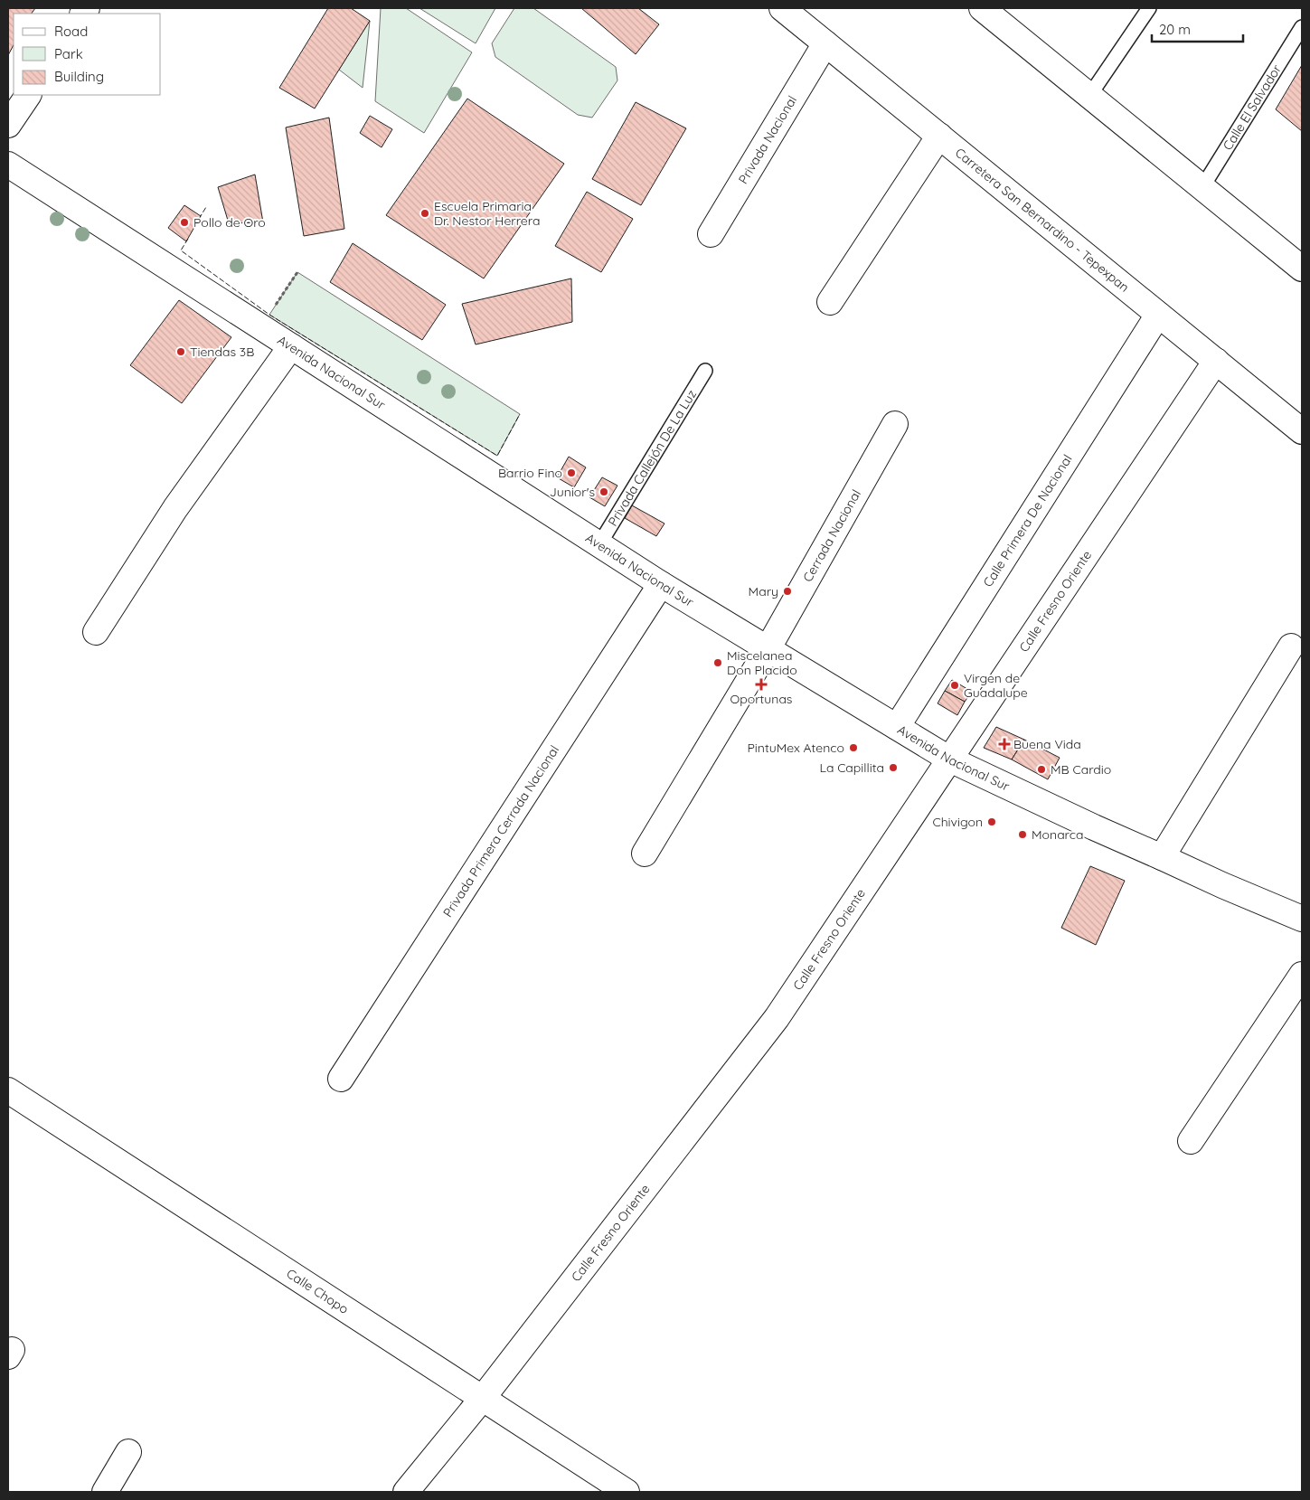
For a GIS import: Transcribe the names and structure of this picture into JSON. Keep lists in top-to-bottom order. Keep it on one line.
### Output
{"streets":{"main road":["Privada Nacional","Carretera San Bernardino - Tepexpan","Avenida Nacional Sur","Calle Primera De Nacional","Cerrada Nacional","Calle Fresno Oriente","Privada Primera Cerrada Nacional","Calle Chopo"],"lane":["Calle El Salvador","Privada Callejón De La Luz"]},"crossings":[["Privada Nacional","Carretera San Bernardino - Tepexpan"],["Carretera San Bernardino - Tepexpan","Calle Primera De Nacional"],["Carretera San Bernardino - Tepexpan","Calle Fresno Oriente"],["Avenida Nacional Sur","Privada Callejón De La Luz"],["Avenida Nacional Sur","Calle Primera De Nacional"],["Avenida Nacional Sur","Cerrada Nacional"],["Avenida Nacional Sur","Calle Fresno Oriente"],["Avenida Nacional Sur","Privada Primera Cerrada Nacional"],["Calle Fresno Oriente","Calle Chopo"]],"places":{"other":["Escuela Primaria Dr. Nestor Herrera","Pollo de Oro","Tiendas 3B","Barrio Fino","Junior's","Mary","Miscelanea Don Placido","Virgen de Guadalupe","PintuMex Atenco","La Capillita","MB Cardio","Chivigon","Monarca"],"health":["Oportunas","Buena Vida"]},"legend":["Road","Park","Building"],"scale_bar":"20 m"}
